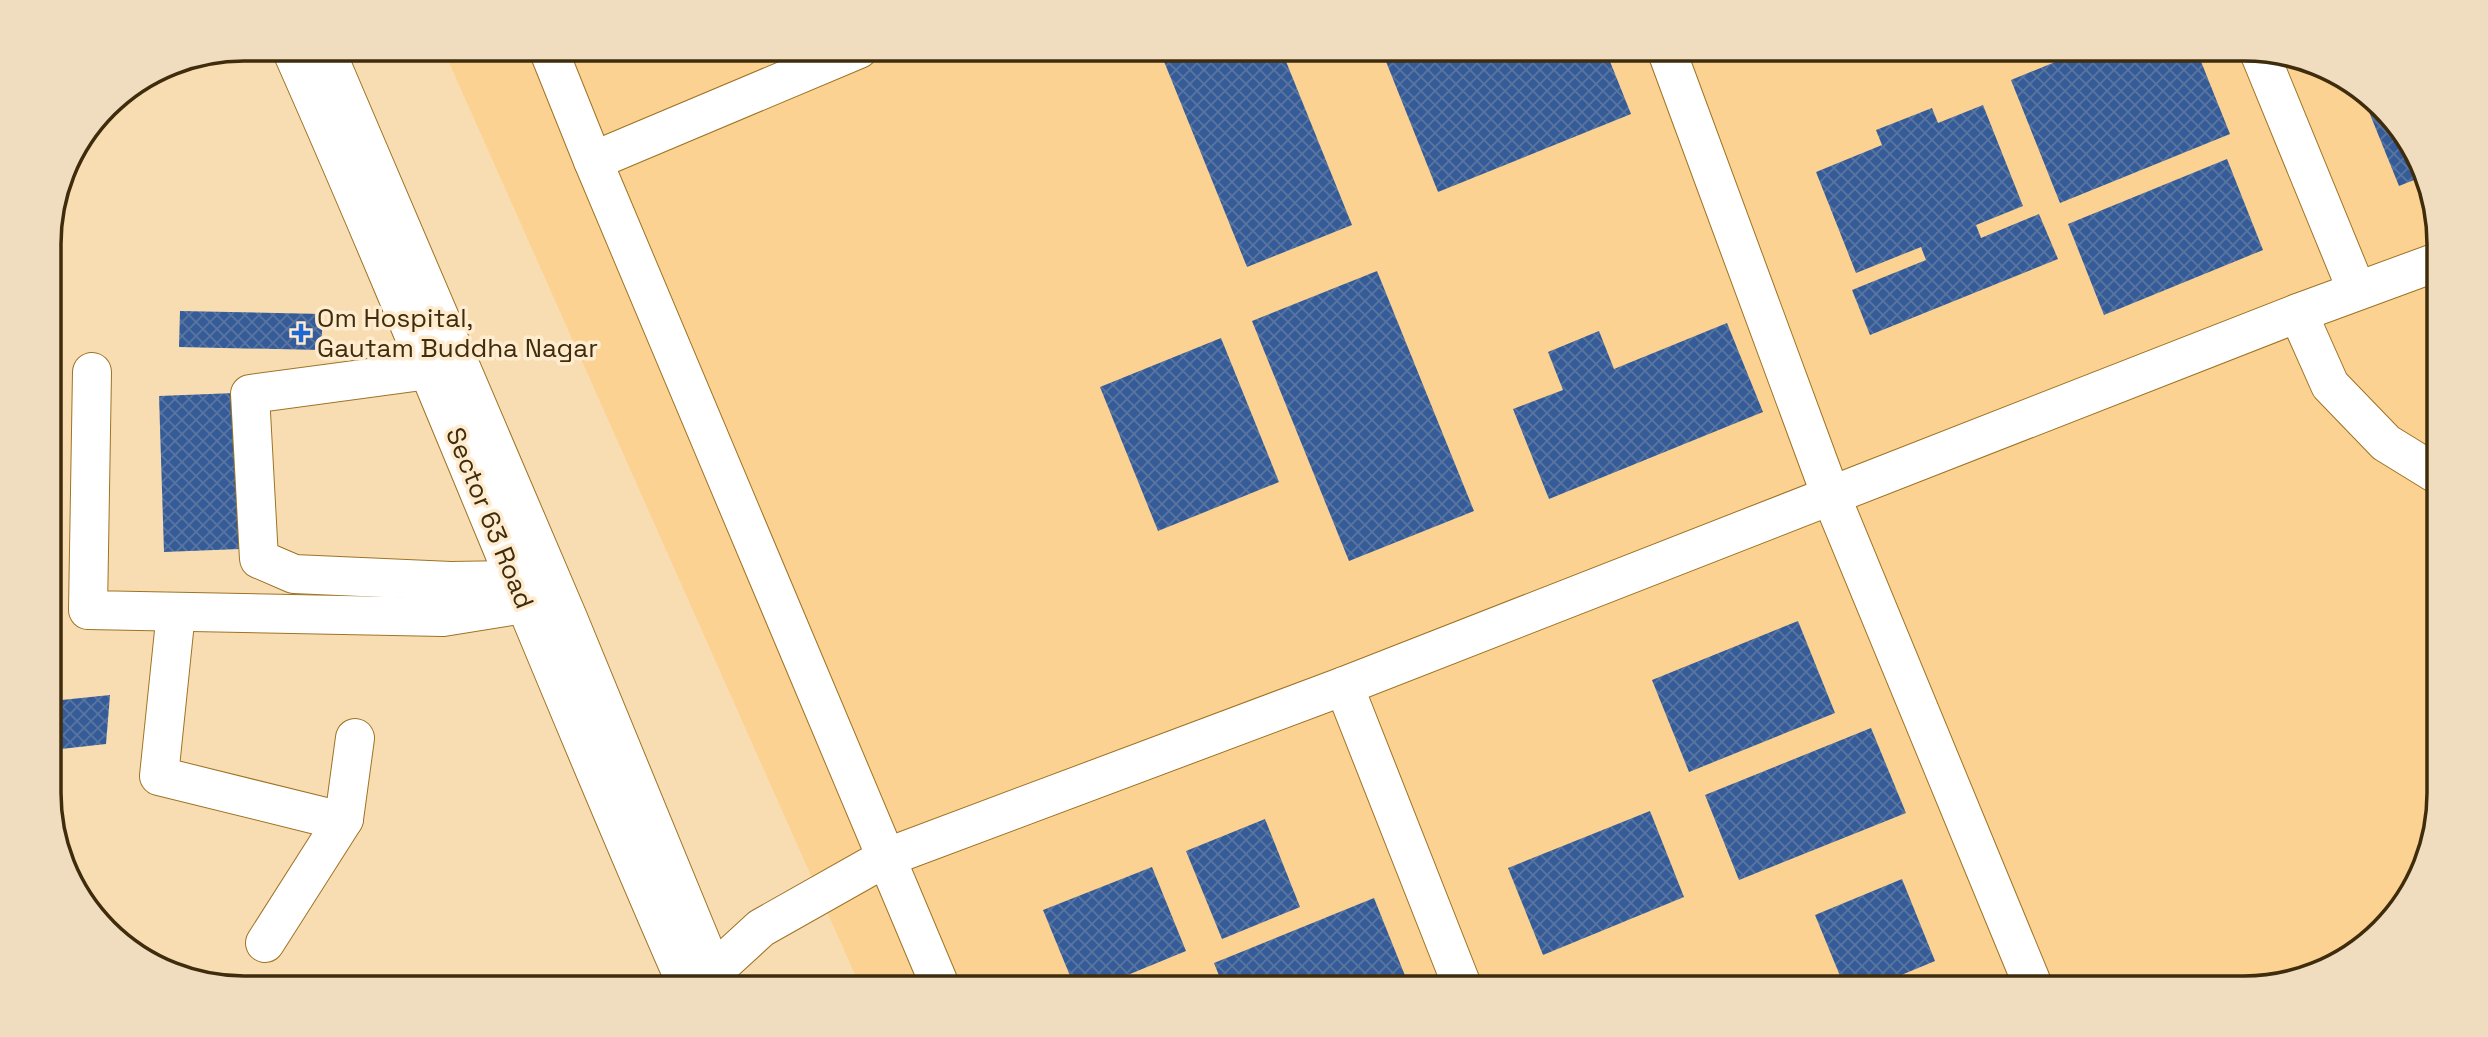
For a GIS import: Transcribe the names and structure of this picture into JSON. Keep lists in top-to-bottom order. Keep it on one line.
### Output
{"streets":{"street":["Sector 63 Road"]},"places":{"health":["Om Hospital, Gautam Buddha Nagar"]}}
